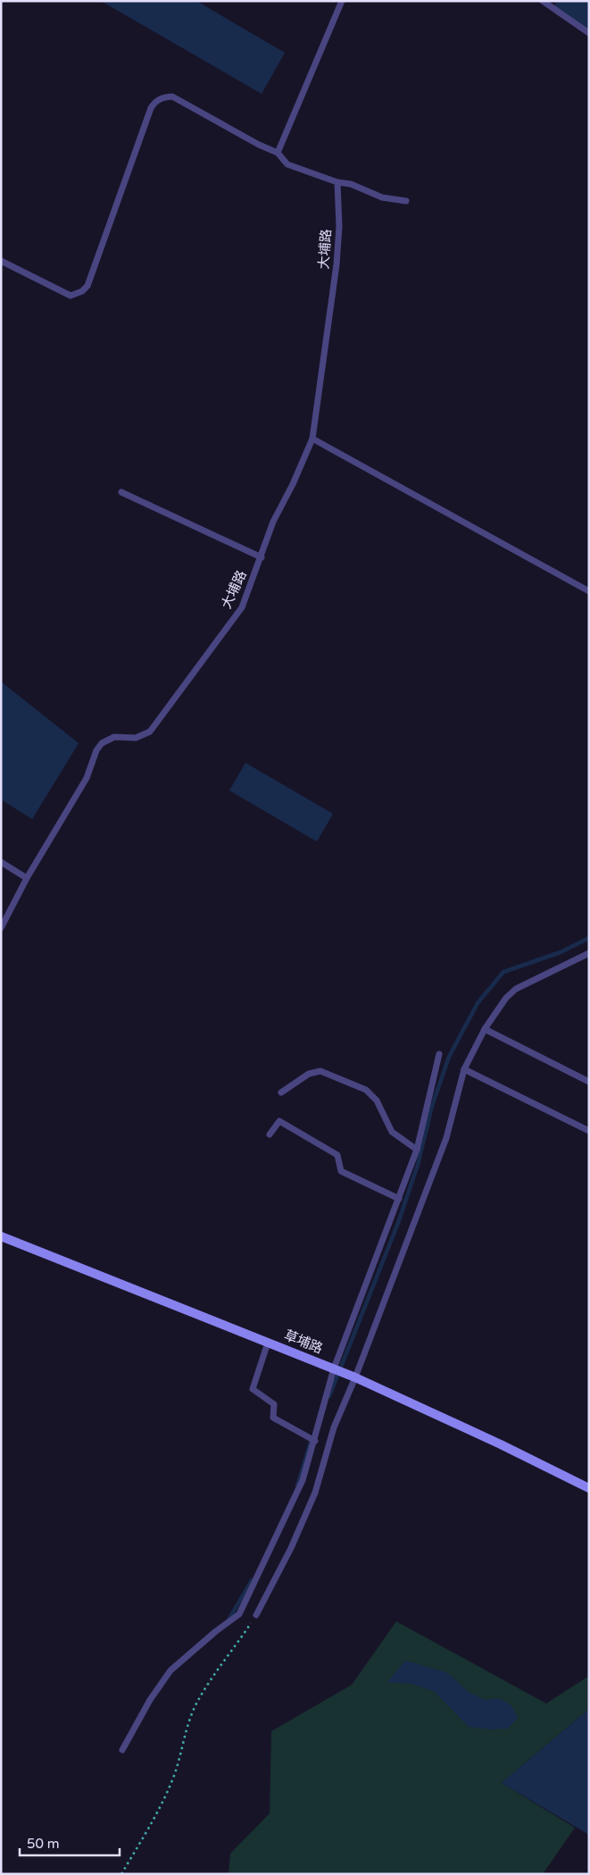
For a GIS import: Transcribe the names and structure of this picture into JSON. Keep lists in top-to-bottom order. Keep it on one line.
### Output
{"streets":{"street":["草埔路"],"lane":["大埔路"]},"scale_bar":"50 m"}
